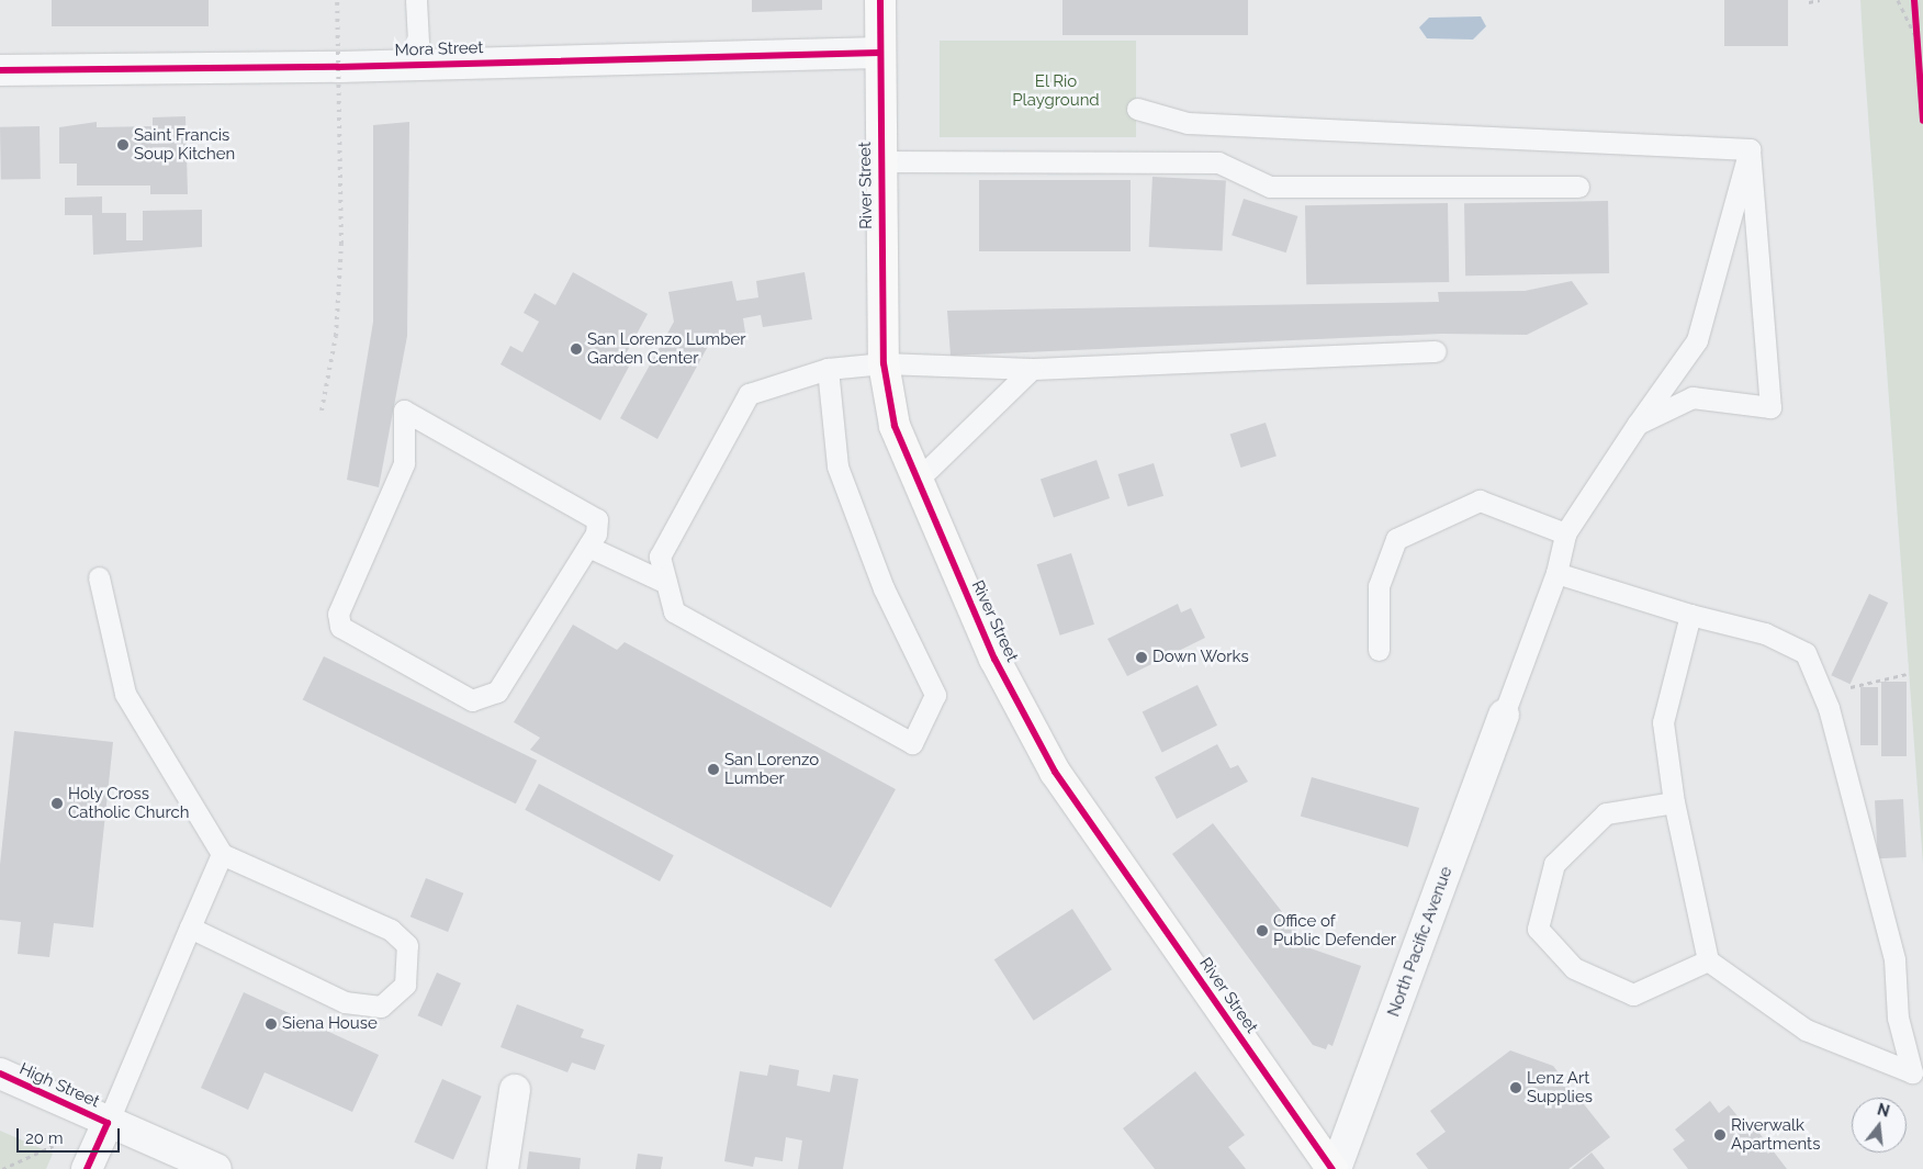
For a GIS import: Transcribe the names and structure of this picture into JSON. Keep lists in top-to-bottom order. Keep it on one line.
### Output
{"streets":{"main road":["River Street"],"street":["Mora Street","North Pacific Avenue","High Street"]},"crossings":[["Mora Street","River Street"],["River Street","North Pacific Avenue"]],"parks":["El Rio Playground"],"places":["Saint Francis Soup Kitchen","San Lorenzo Lumber Garden Center","Down Works","San Lorenzo Lumber","Holy Cross Catholic Church","Office of Public Defender","Siena House","Lenz Art Supplies","Riverwalk Apartments"],"scale_bar":"20 m","north":"top"}
